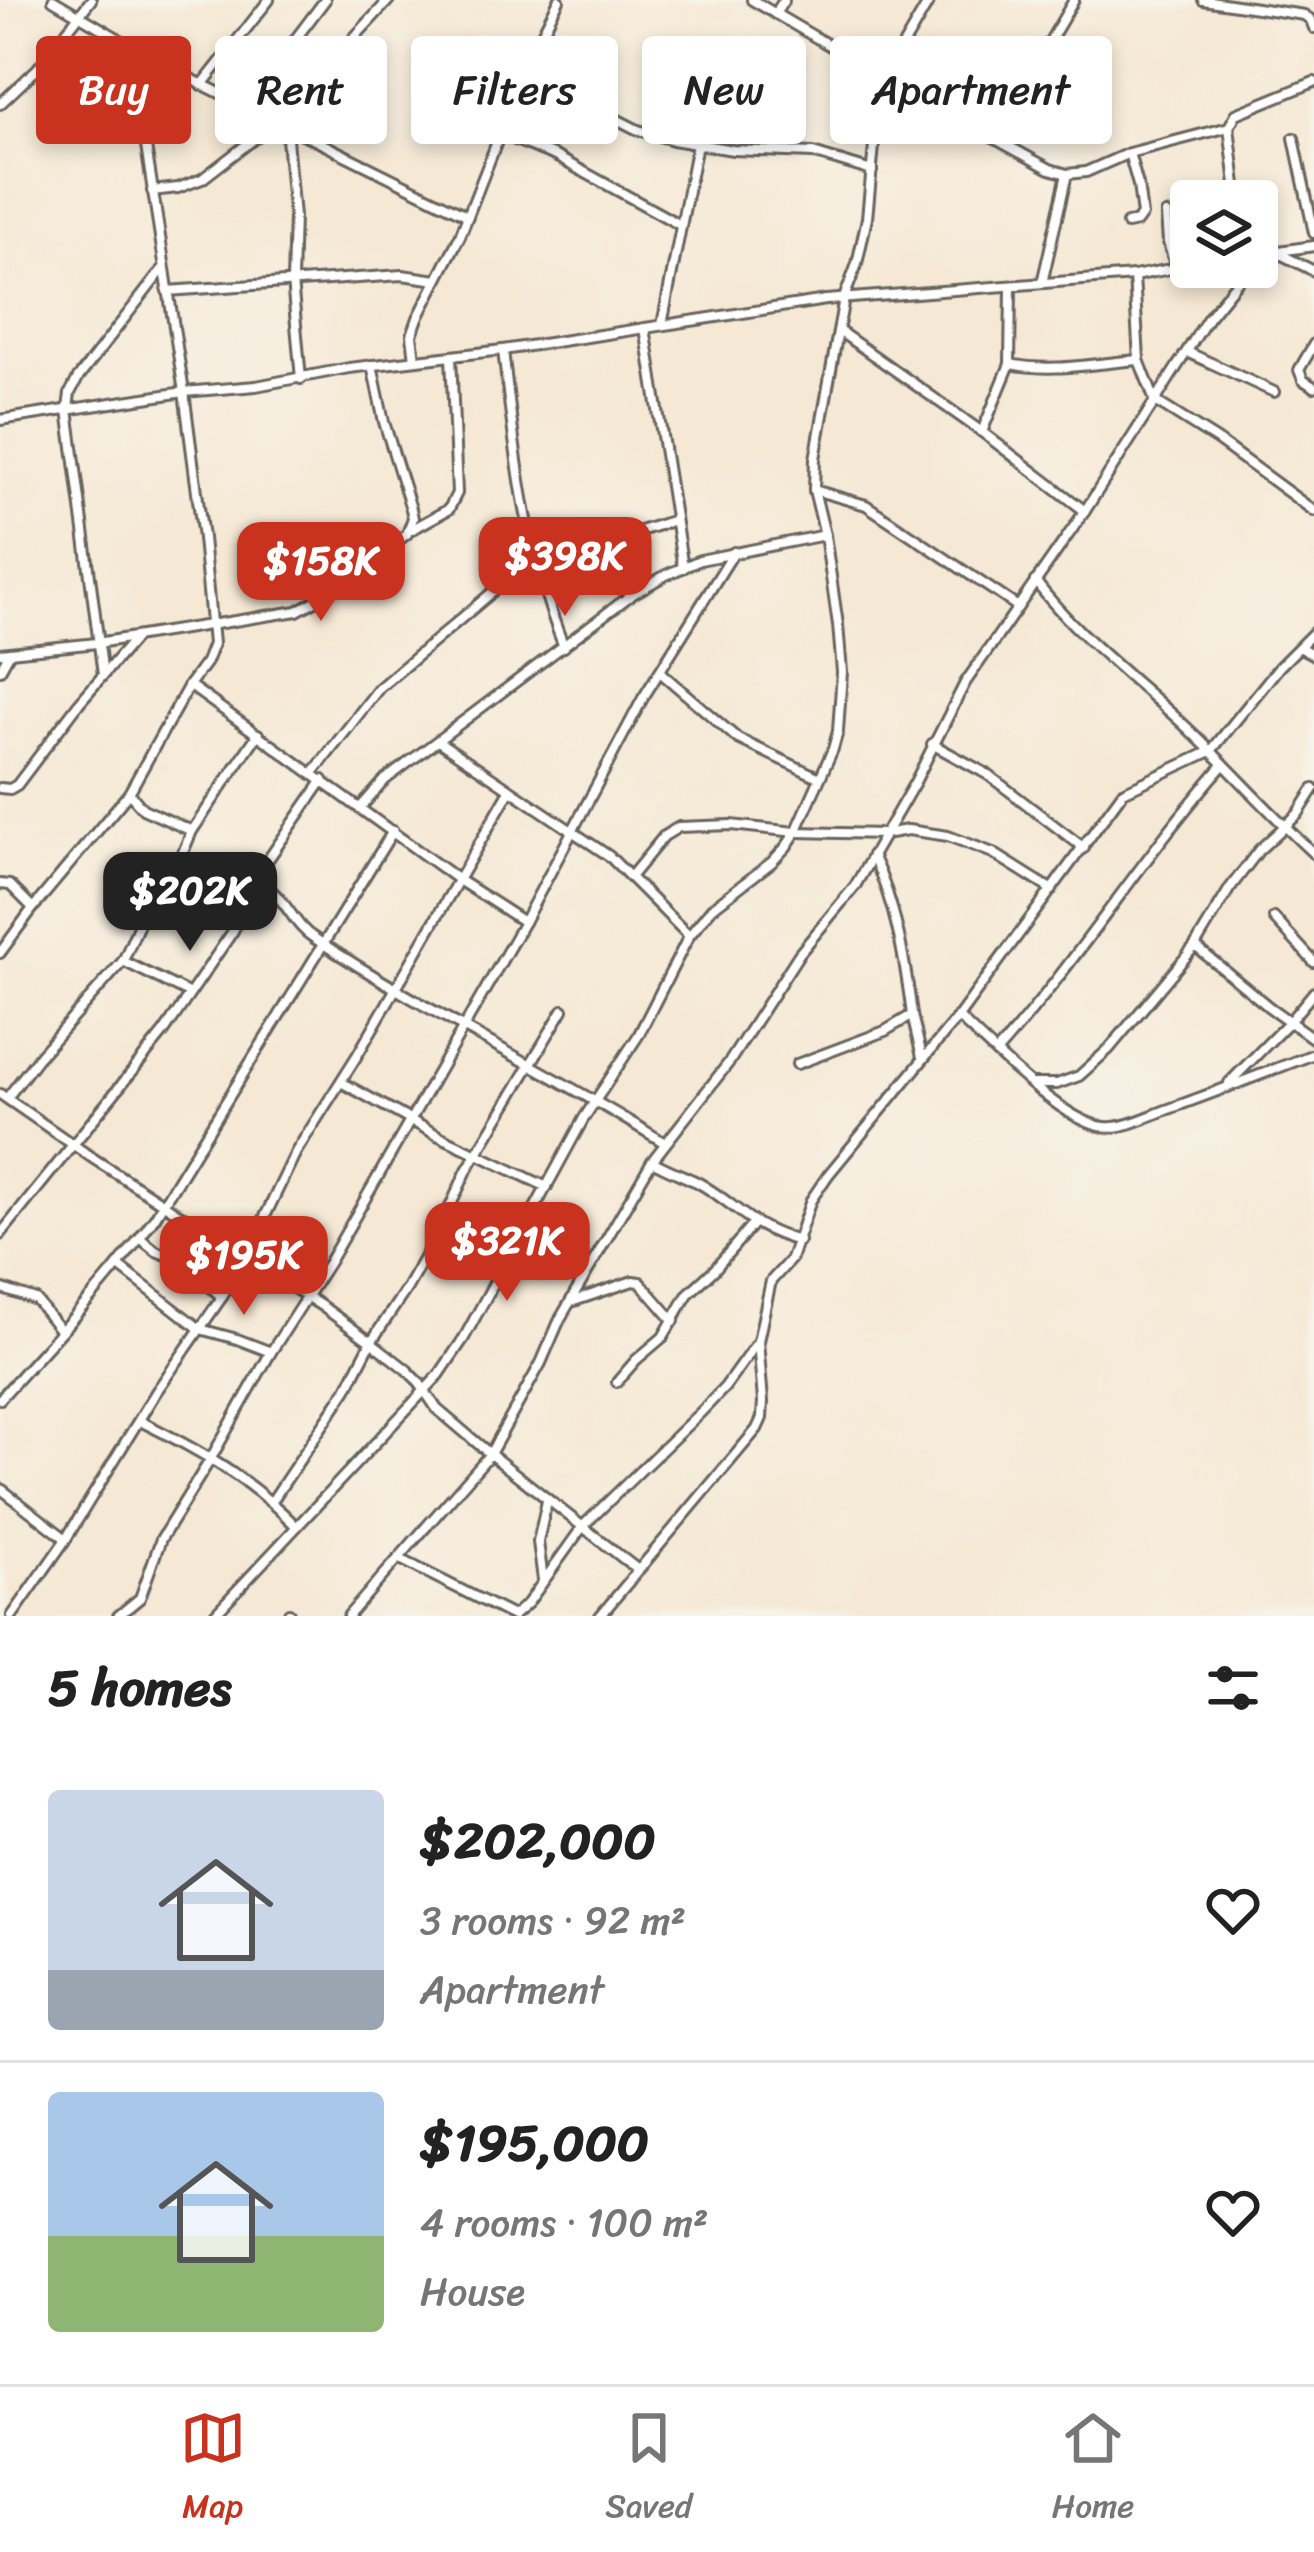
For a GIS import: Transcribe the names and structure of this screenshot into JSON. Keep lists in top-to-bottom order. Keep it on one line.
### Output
{"page":{"chip":["Buy","Rent","Filters","New","Apartment"],"price":["$398K","$158K","$202K","$321K","$195K"],"heading":"5 homes","list":[{"name":"$202,000","note":"3 rooms · 92 m² · Apartment"},{"name":"$195,000","note":"4 rooms · 100 m² · House"}],"tabs":["Map","Saved","Home"]}}
